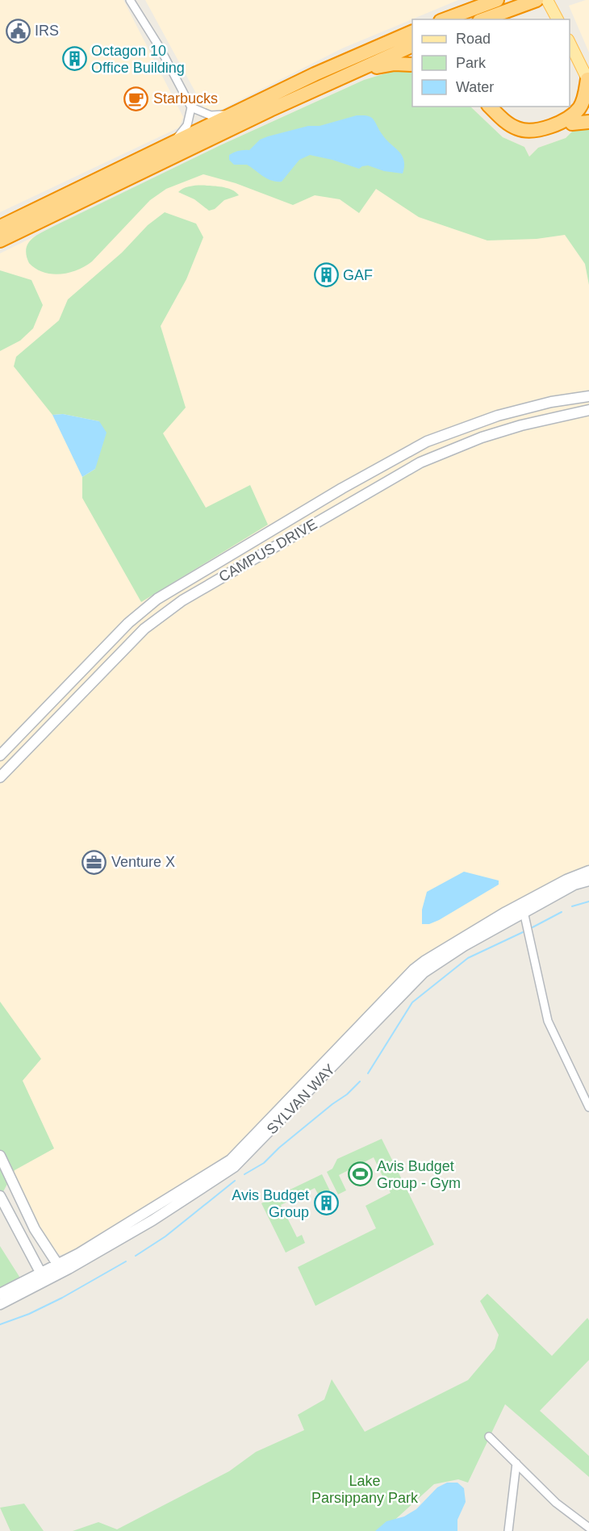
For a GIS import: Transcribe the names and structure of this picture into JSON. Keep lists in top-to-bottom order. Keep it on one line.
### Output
{"streets":{"street":["CAMPUS DRIVE","SYLVAN WAY"]},"parks":["Lake Parsippany Park"],"places":{"public building":["IRS"],"building":["Octagon 10 Office Building","GAF","Avis Budget Group"],"cafe":["Starbucks"],"office":["Venture X"],"sports":["Avis Budget Group - Gym"]},"legend":["Road","Park","Water"]}
